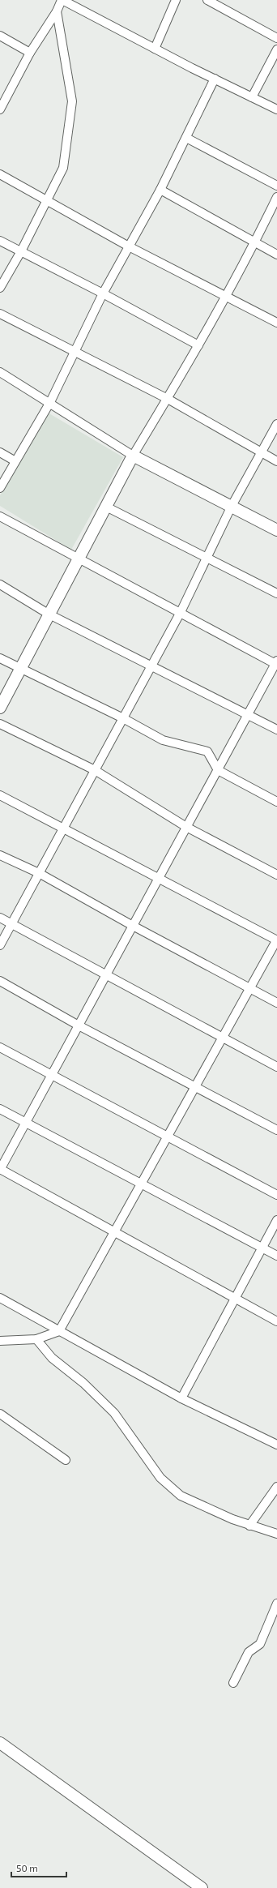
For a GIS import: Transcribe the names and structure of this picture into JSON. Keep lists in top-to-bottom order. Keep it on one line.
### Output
{"scale_bar":"50 m"}
